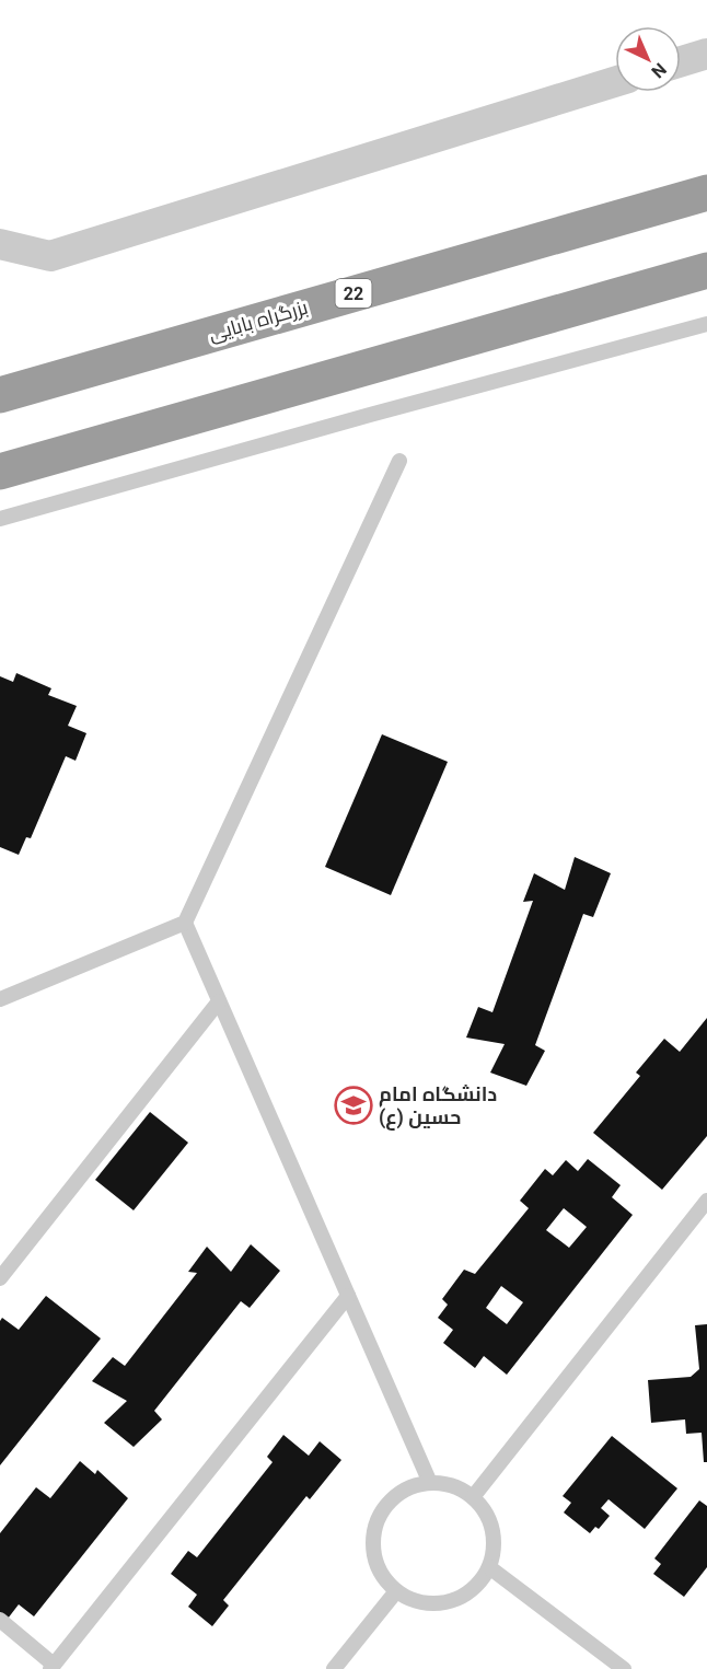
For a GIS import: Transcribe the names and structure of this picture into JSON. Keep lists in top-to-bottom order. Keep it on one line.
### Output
{"streets":{"highway":["22","بزرگراه بابایی"]},"places":{"school or university":["دانشگاه امام حسین (ع)"]},"north":"bottom right"}
